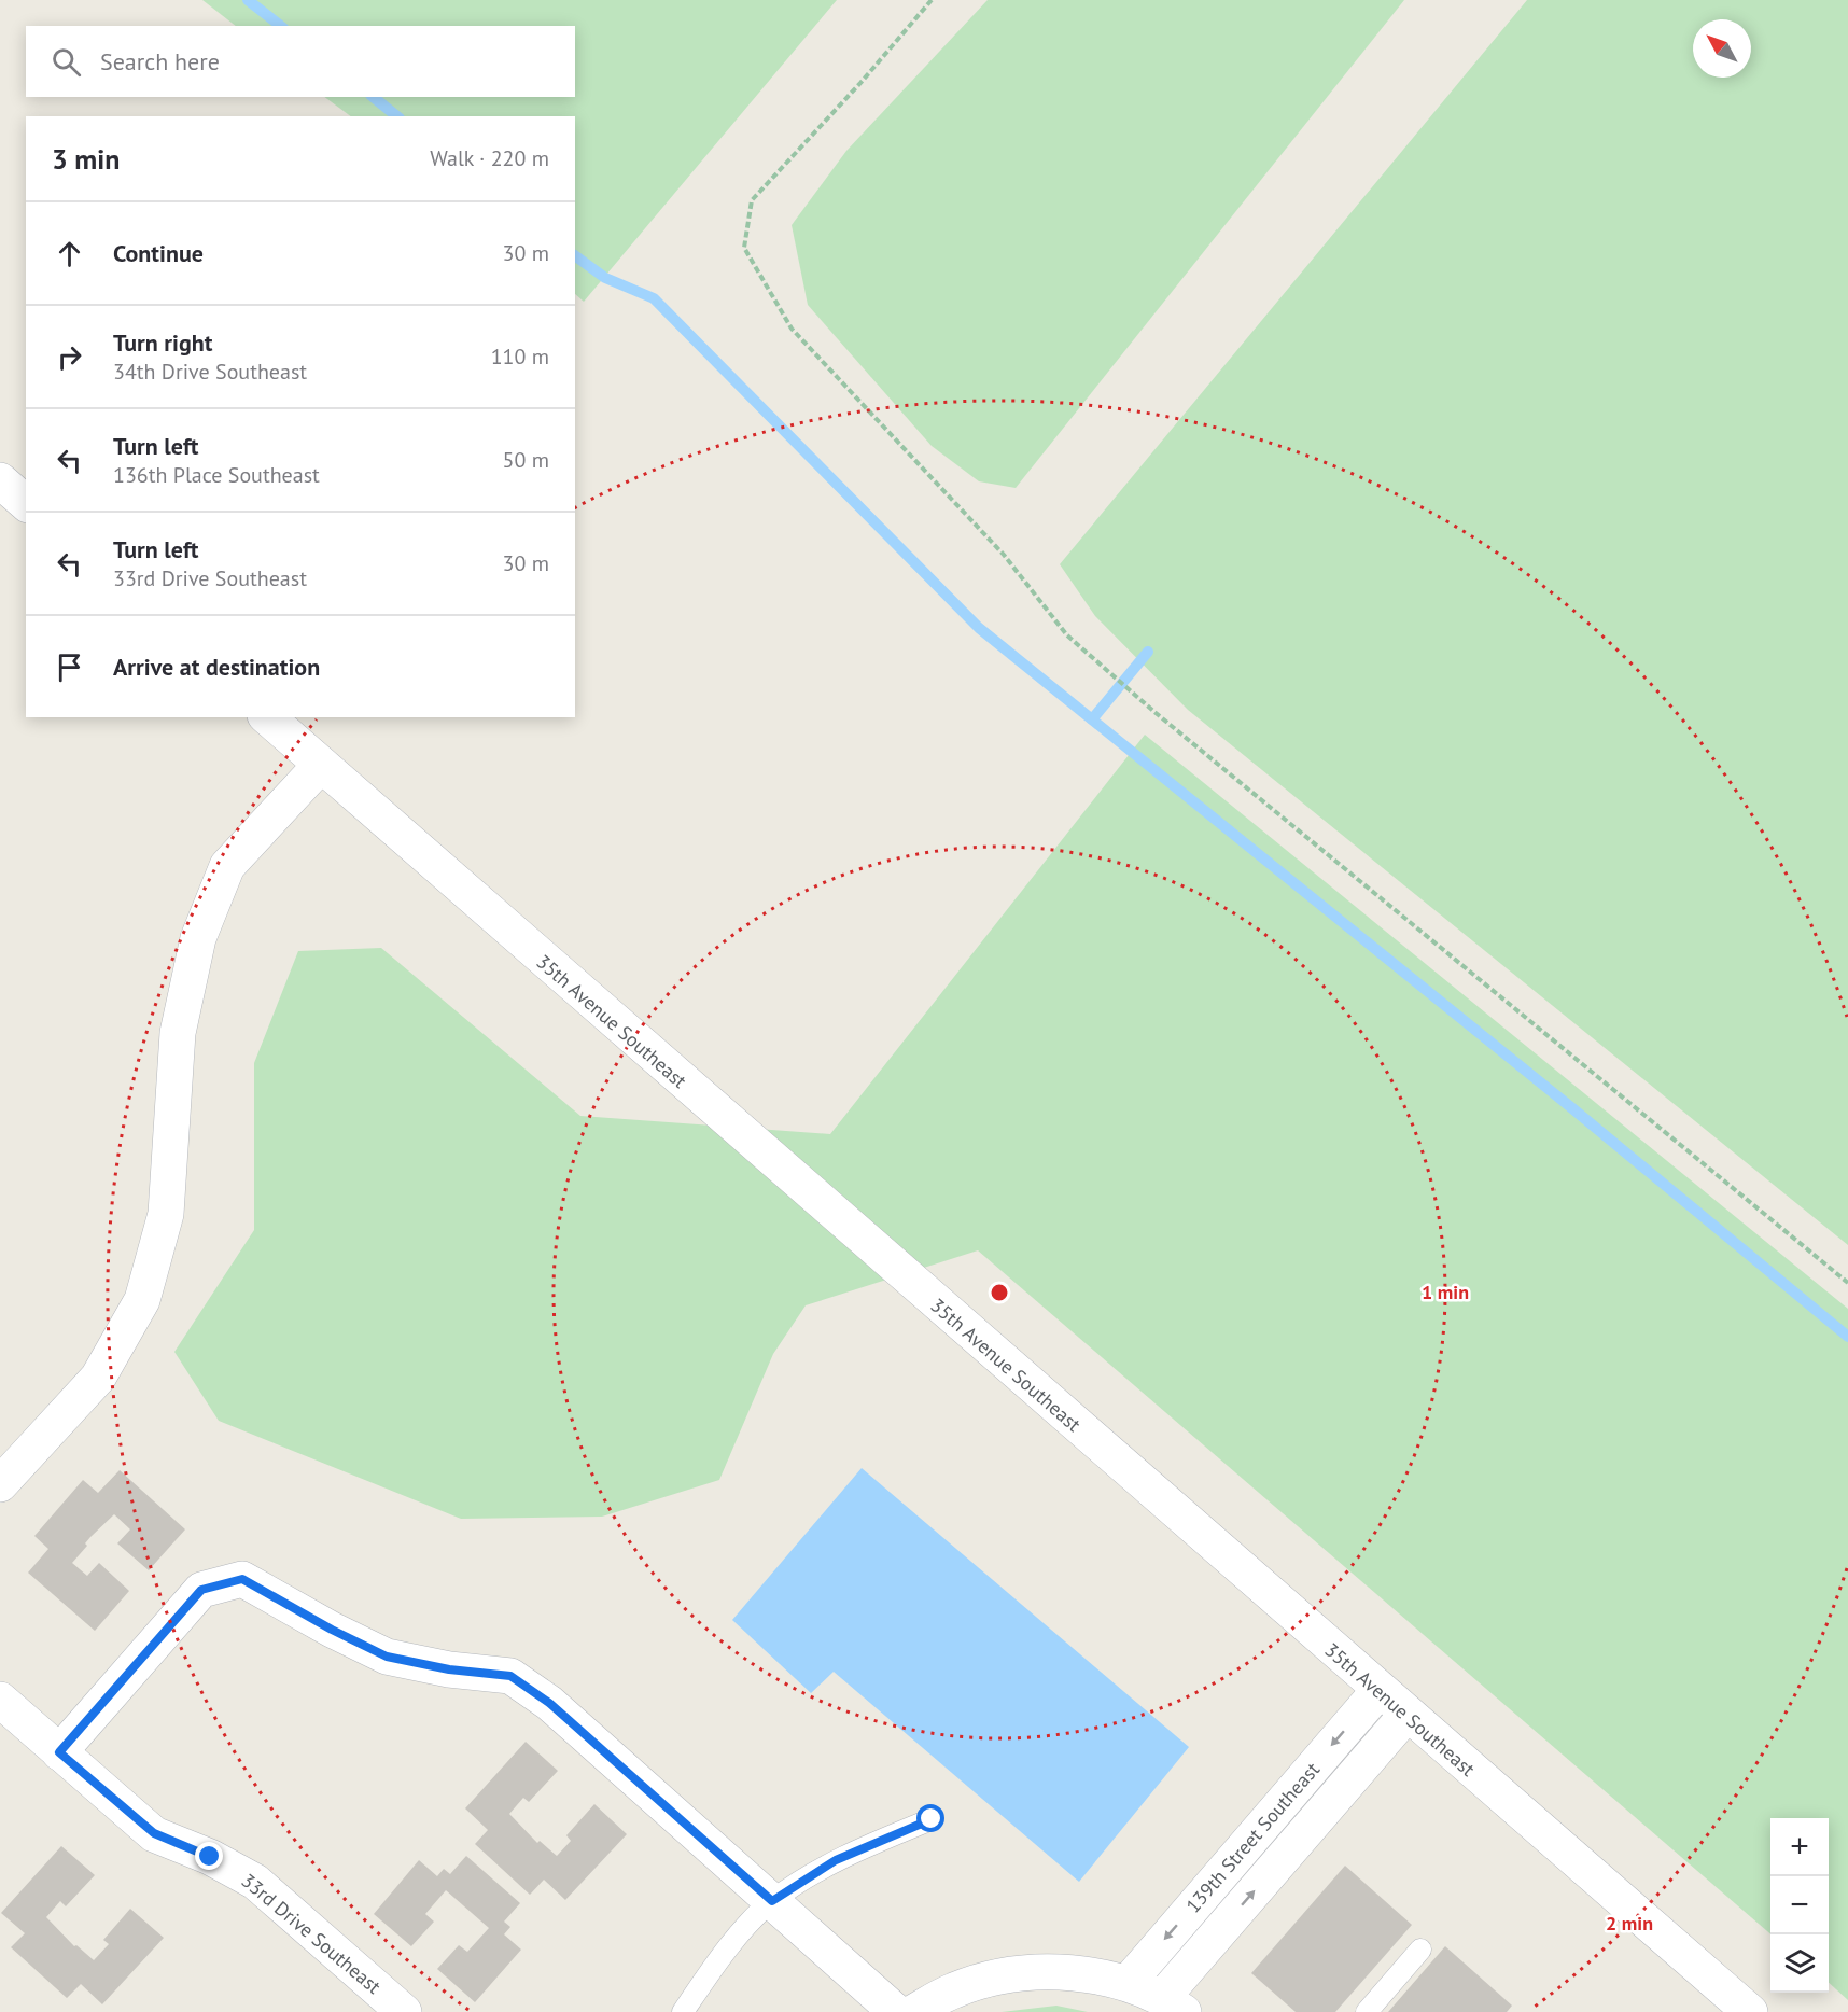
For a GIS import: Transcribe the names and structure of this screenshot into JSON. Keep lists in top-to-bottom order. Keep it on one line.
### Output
{"streets":{"street":["35th Avenue Southeast","139th Street Southeast","33rd Drive Southeast"]},"crossings":[["35th Avenue Southeast","139th Street Southeast"]],"north":"top left","page":{"search":"Search here","heading":["3 min","Walk · 220 m"],"list":[["Continue","30 m"],["Turn right","34th Drive Southeast","110 m"],["Turn left","136th Place Southeast","50 m"],["Turn left","33rd Drive Southeast","30 m"],"Arrive at destination"],"map_buttons":["+","−"]},"rings":["1 min","2 min"]}
